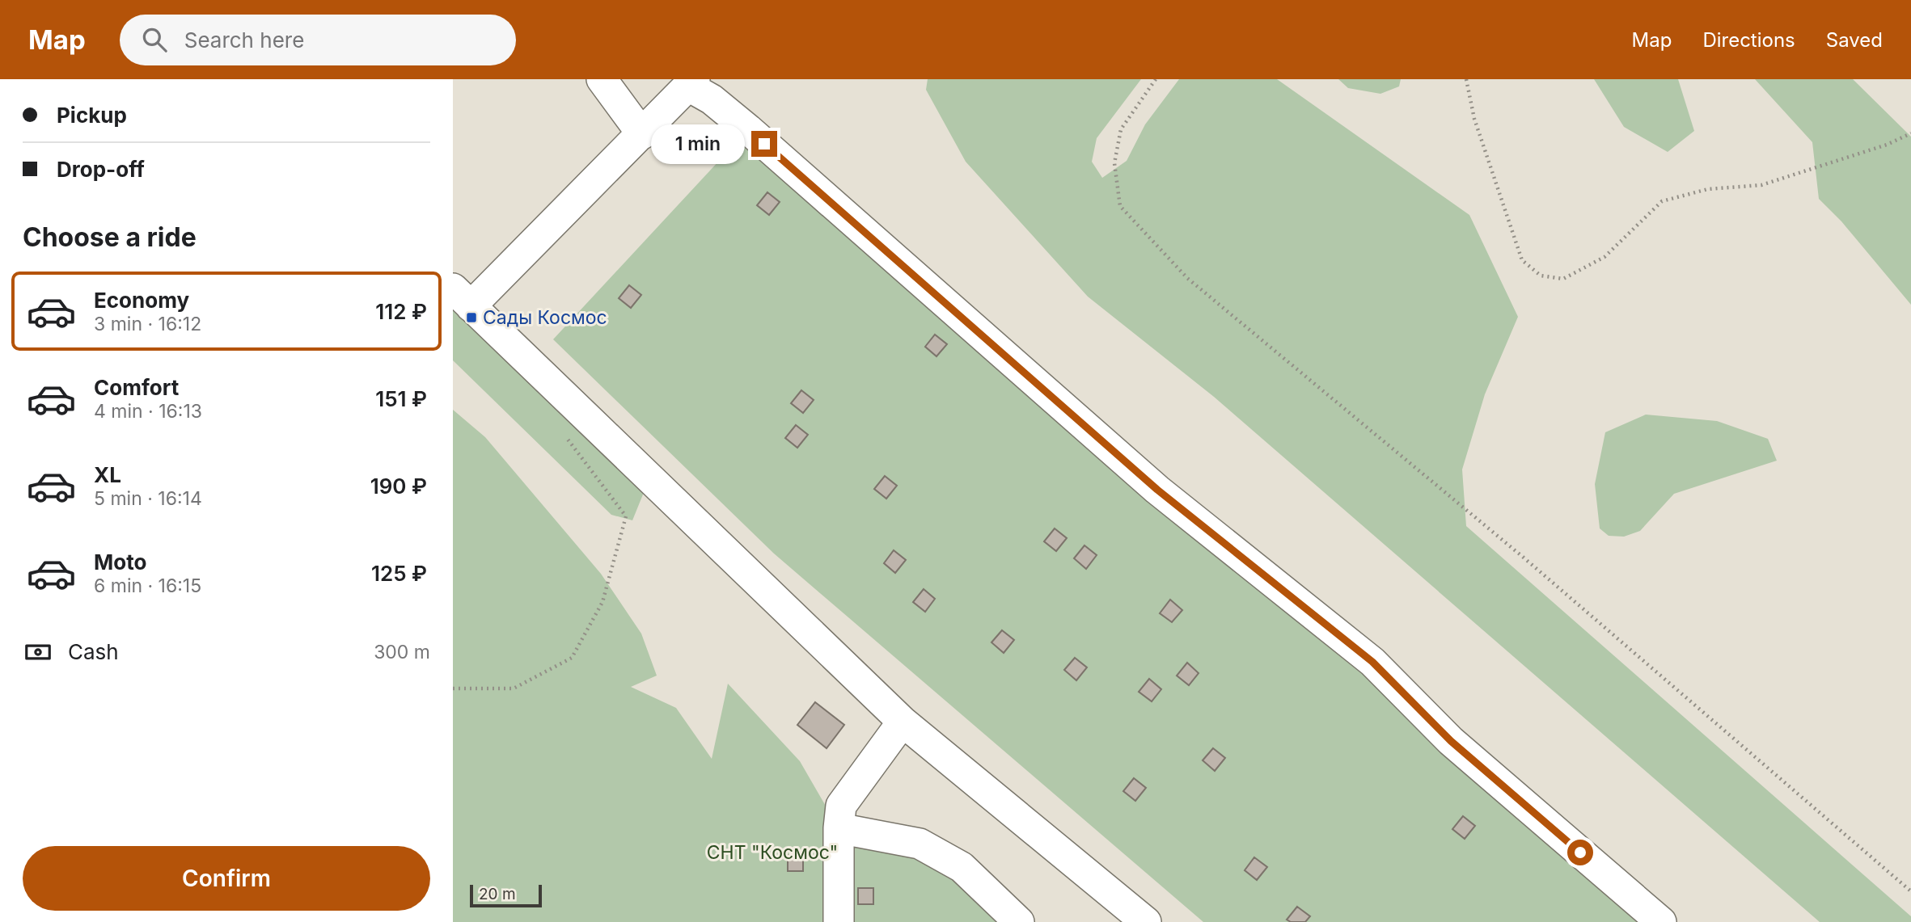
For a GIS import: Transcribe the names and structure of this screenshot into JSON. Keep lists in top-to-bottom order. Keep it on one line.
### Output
{"parks":["СНТ \"Космос\""],"places":{"transit":["Сады Космос"]},"scale_bar":"20 m","page":{"header":"Map","search":"Search here","nav":["Map","Directions","Saved"],"banner":["Pickup","Drop-off"],"bubble":"1 min","heading":"Choose a ride","list":[{"name":"Economy","note":"3 min · 16:12","value":"112 ₽"},{"name":"Comfort","note":"4 min · 16:13","value":"151 ₽"},{"name":"XL","note":"5 min · 16:14","value":"190 ₽"},{"name":"Moto","note":"6 min · 16:15","value":"125 ₽"}],"pay":["Cash","300 m"],"buttons":"Confirm","scale":"20 m"}}
